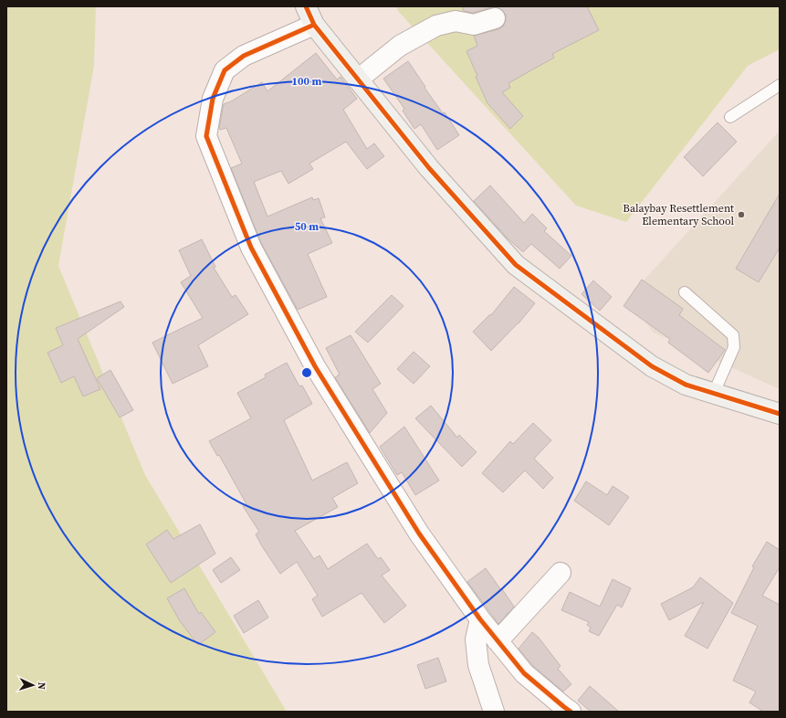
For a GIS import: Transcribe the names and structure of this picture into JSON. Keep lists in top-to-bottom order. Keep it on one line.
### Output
{"places":["Balaybay Resettlement Elementary School"],"north":"right","rings":["100 m","50 m"]}
